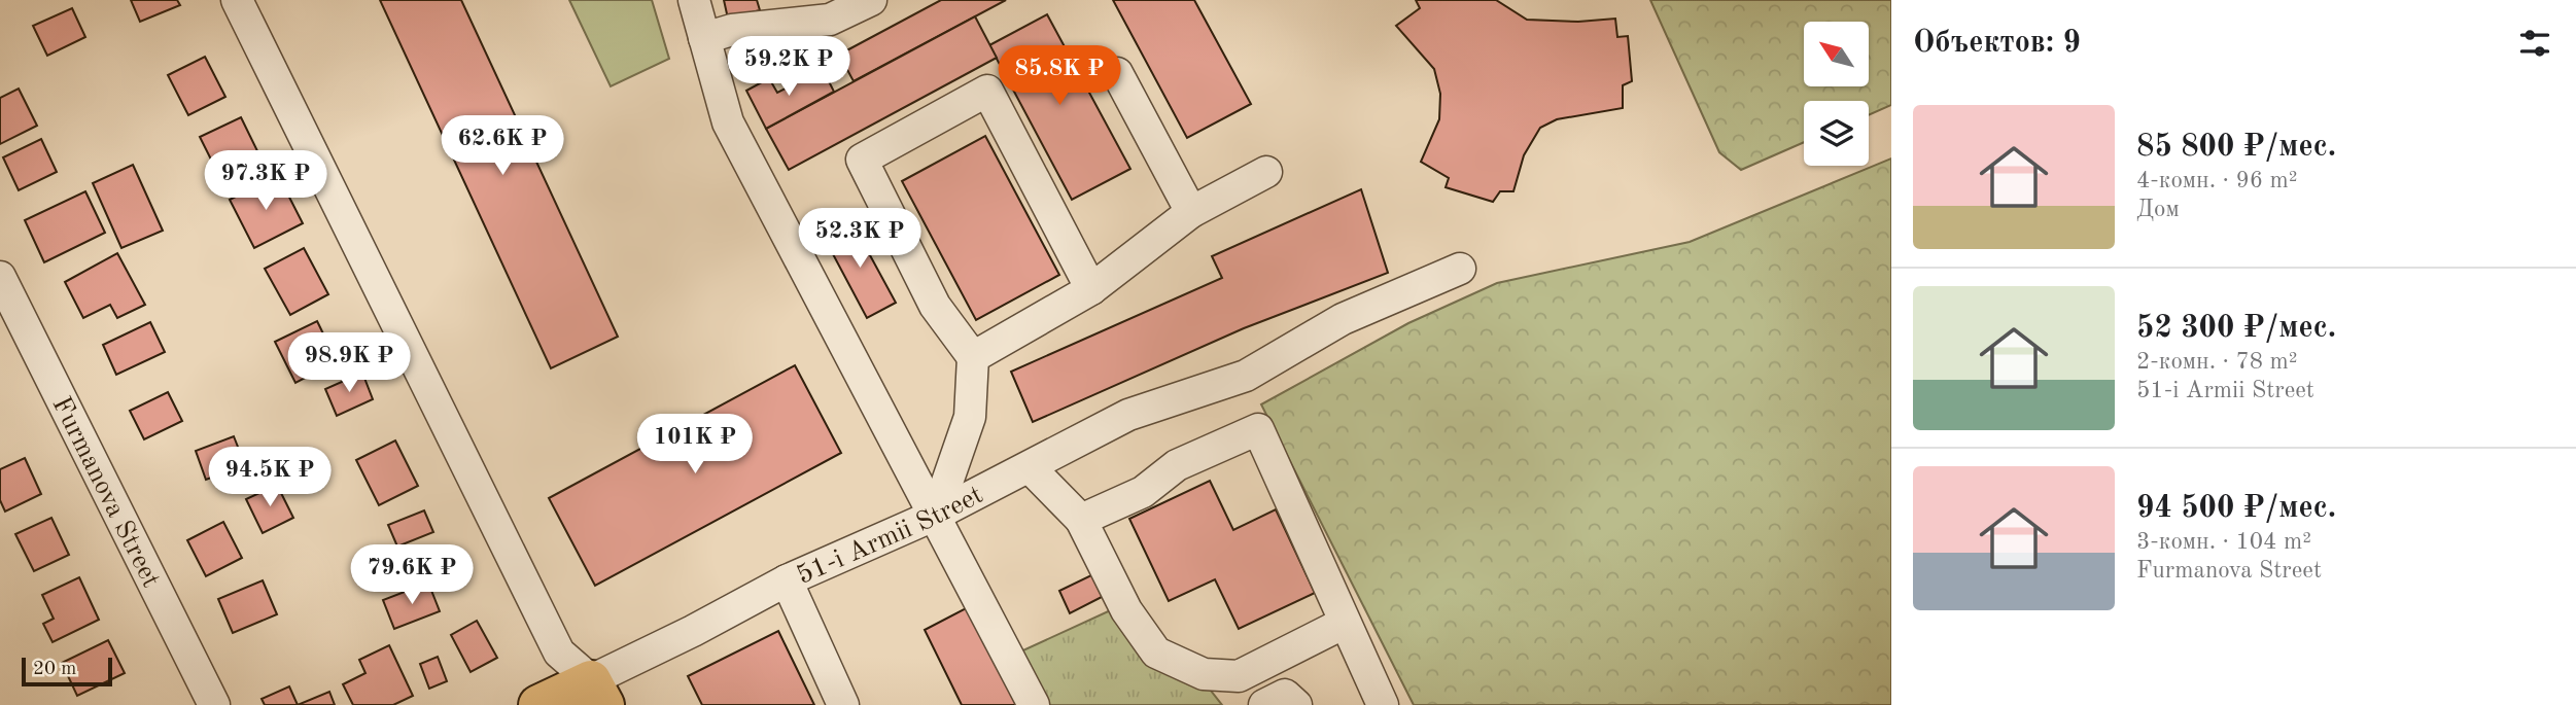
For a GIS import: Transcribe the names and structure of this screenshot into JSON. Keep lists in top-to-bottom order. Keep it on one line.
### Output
{"streets":{"main road":["51-i Armii Street"],"street":["Furmanova Street"]},"scale_bar":"20 m","north":"top left","page":{"heading":"Объектов: 9","price":["59.2K ₽","85.8K ₽","62.6K ₽","97.3K ₽","52.3K ₽","98.9K ₽","101K ₽","94.5K ₽","79.6K ₽"],"list":[{"name":"85 800 ₽/мес.","note":"4-комн. · 96 m² · Дом"},{"name":"52 300 ₽/мес.","note":"2-комн. · 78 m² · 51-i Armii Street"},{"name":"94 500 ₽/мес.","note":"3-комн. · 104 m² · Furmanova Street"}],"scale":"20 m"}}
